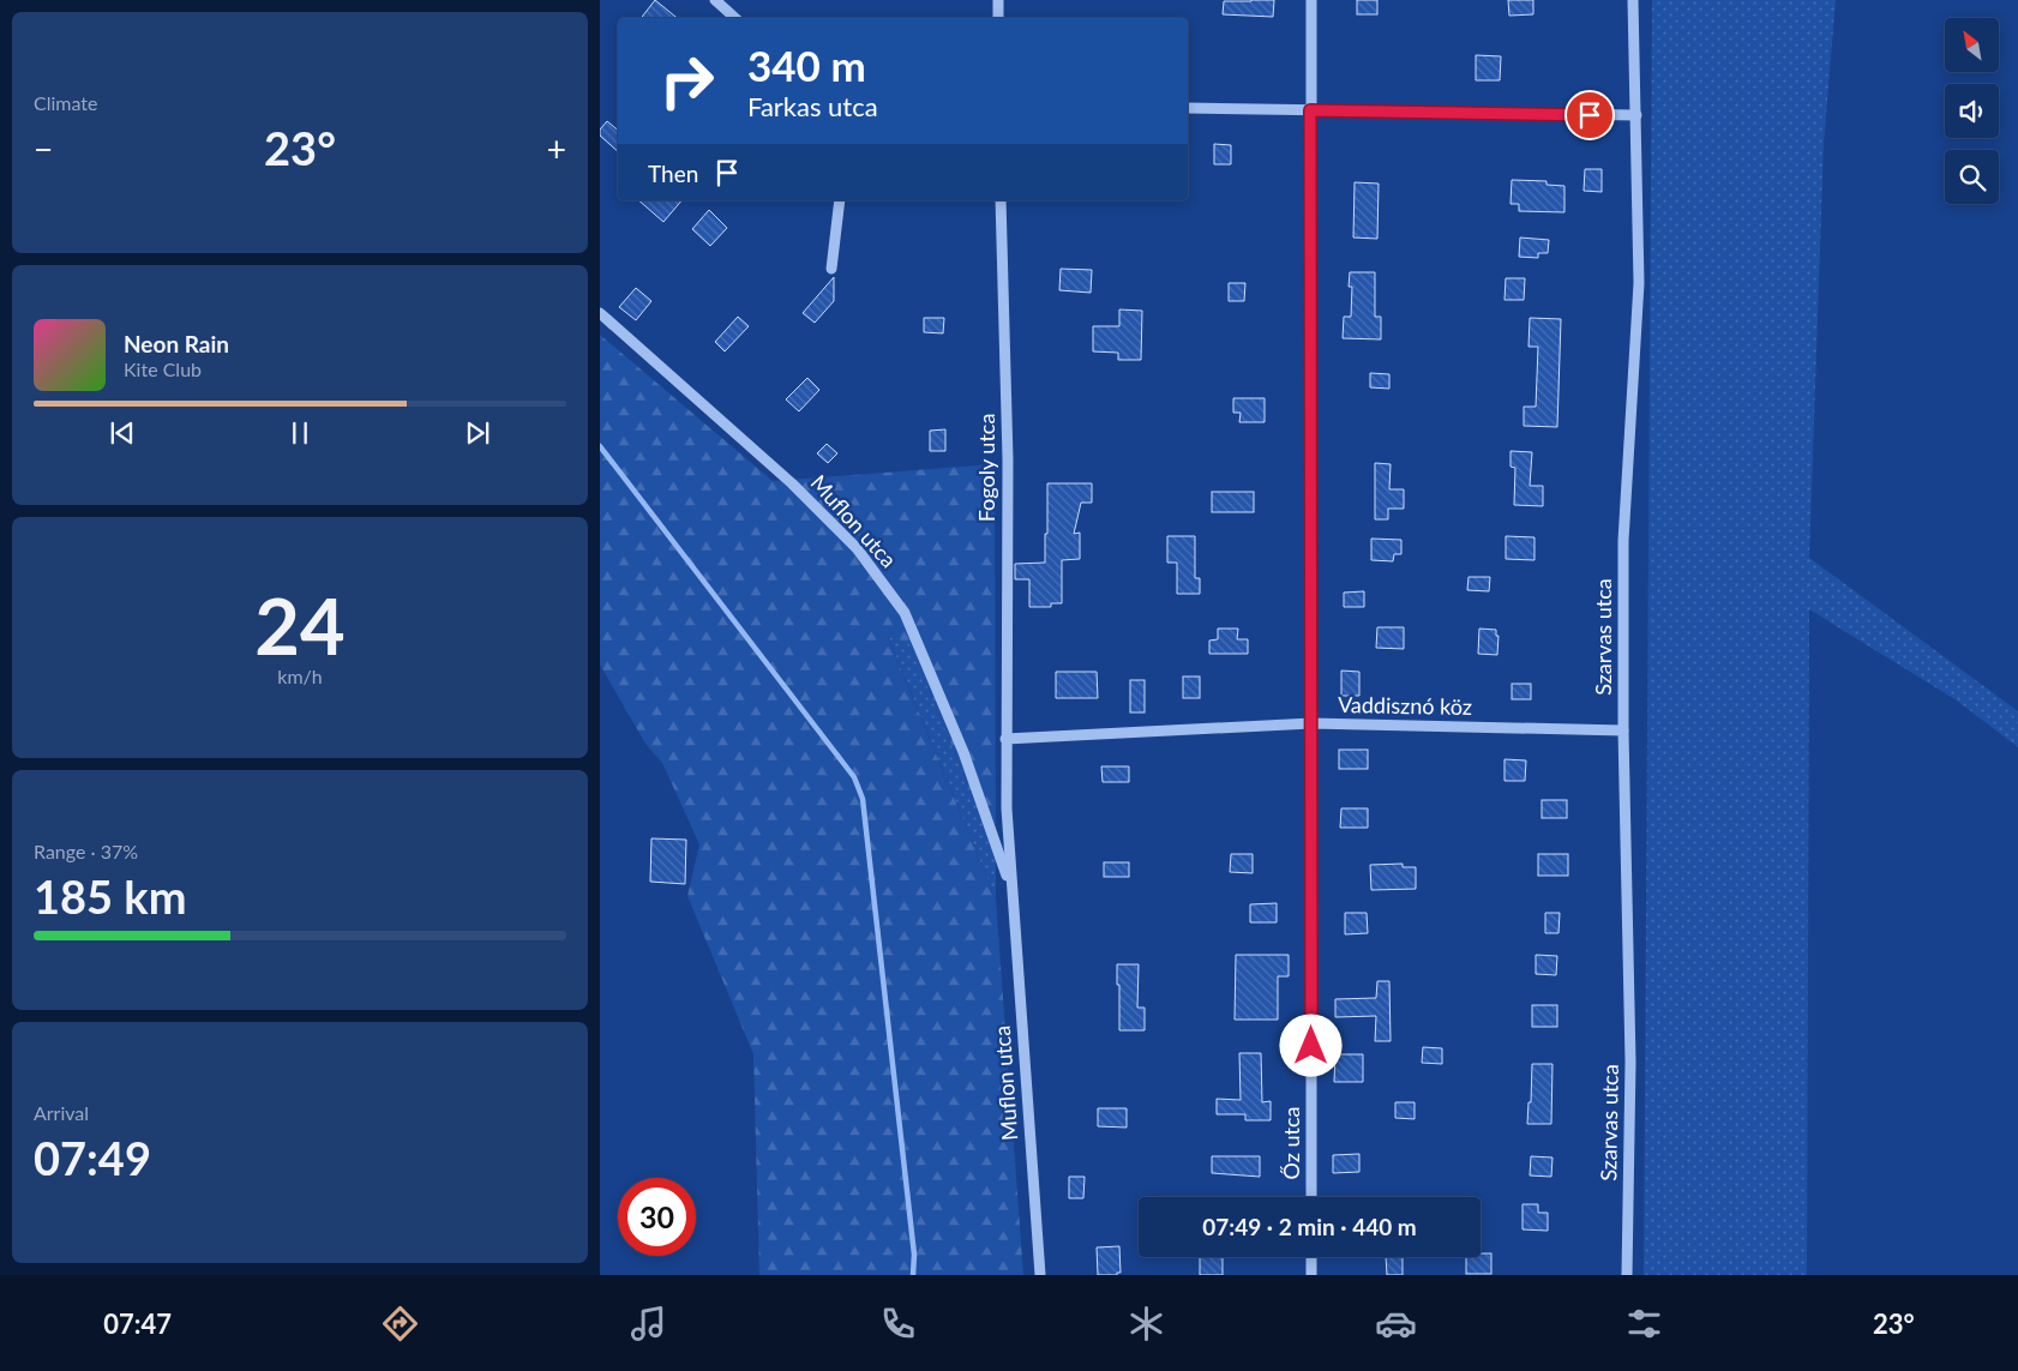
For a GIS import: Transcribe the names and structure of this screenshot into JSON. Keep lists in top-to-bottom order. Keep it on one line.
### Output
{"streets":{"street":["Fogoly utca","Muflon utca","Szarvas utca","Vaddisznó köz","Őz utca"]},"crossings":[["Fogoly utca","Muflon utca"],["Fogoly utca","Vaddisznó köz"],["Muflon utca","Vaddisznó köz"],["Szarvas utca","Vaddisznó köz"],["Vaddisznó köz","Őz utca"]],"north":"top left","page":{"tile":["Climate",["24","km/h"],["Range · 37%","185 km"],["Arrival","07:49"]],"turn":["340 m","Farkas utca"],"heat":["−","23°","+"],"then":"Then","song":["Neon Rain","Kite Club"],"limit":"30","trip":"07:49 · 2 min · 440 m","tabs":["07:47","23°"]}}
